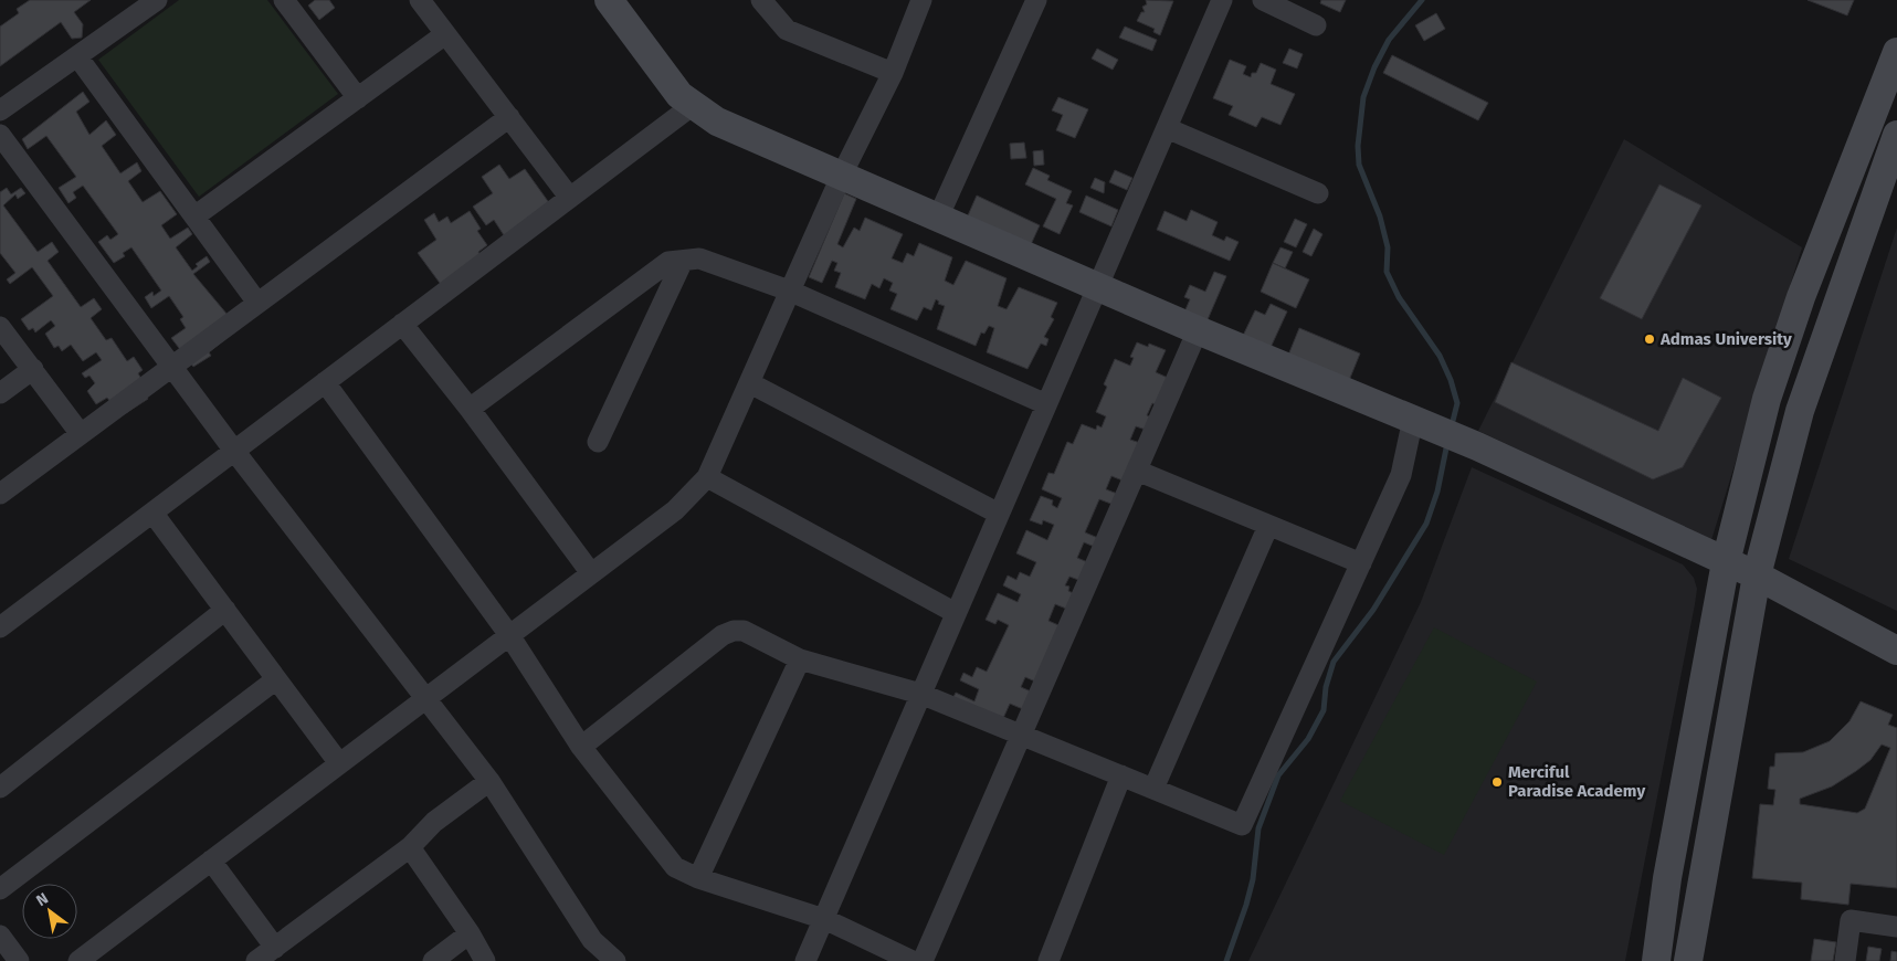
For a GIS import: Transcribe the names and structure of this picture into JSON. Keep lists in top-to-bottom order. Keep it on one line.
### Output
{"places":["Admas University","Merciful Paradise Academy"],"north":"top left"}
